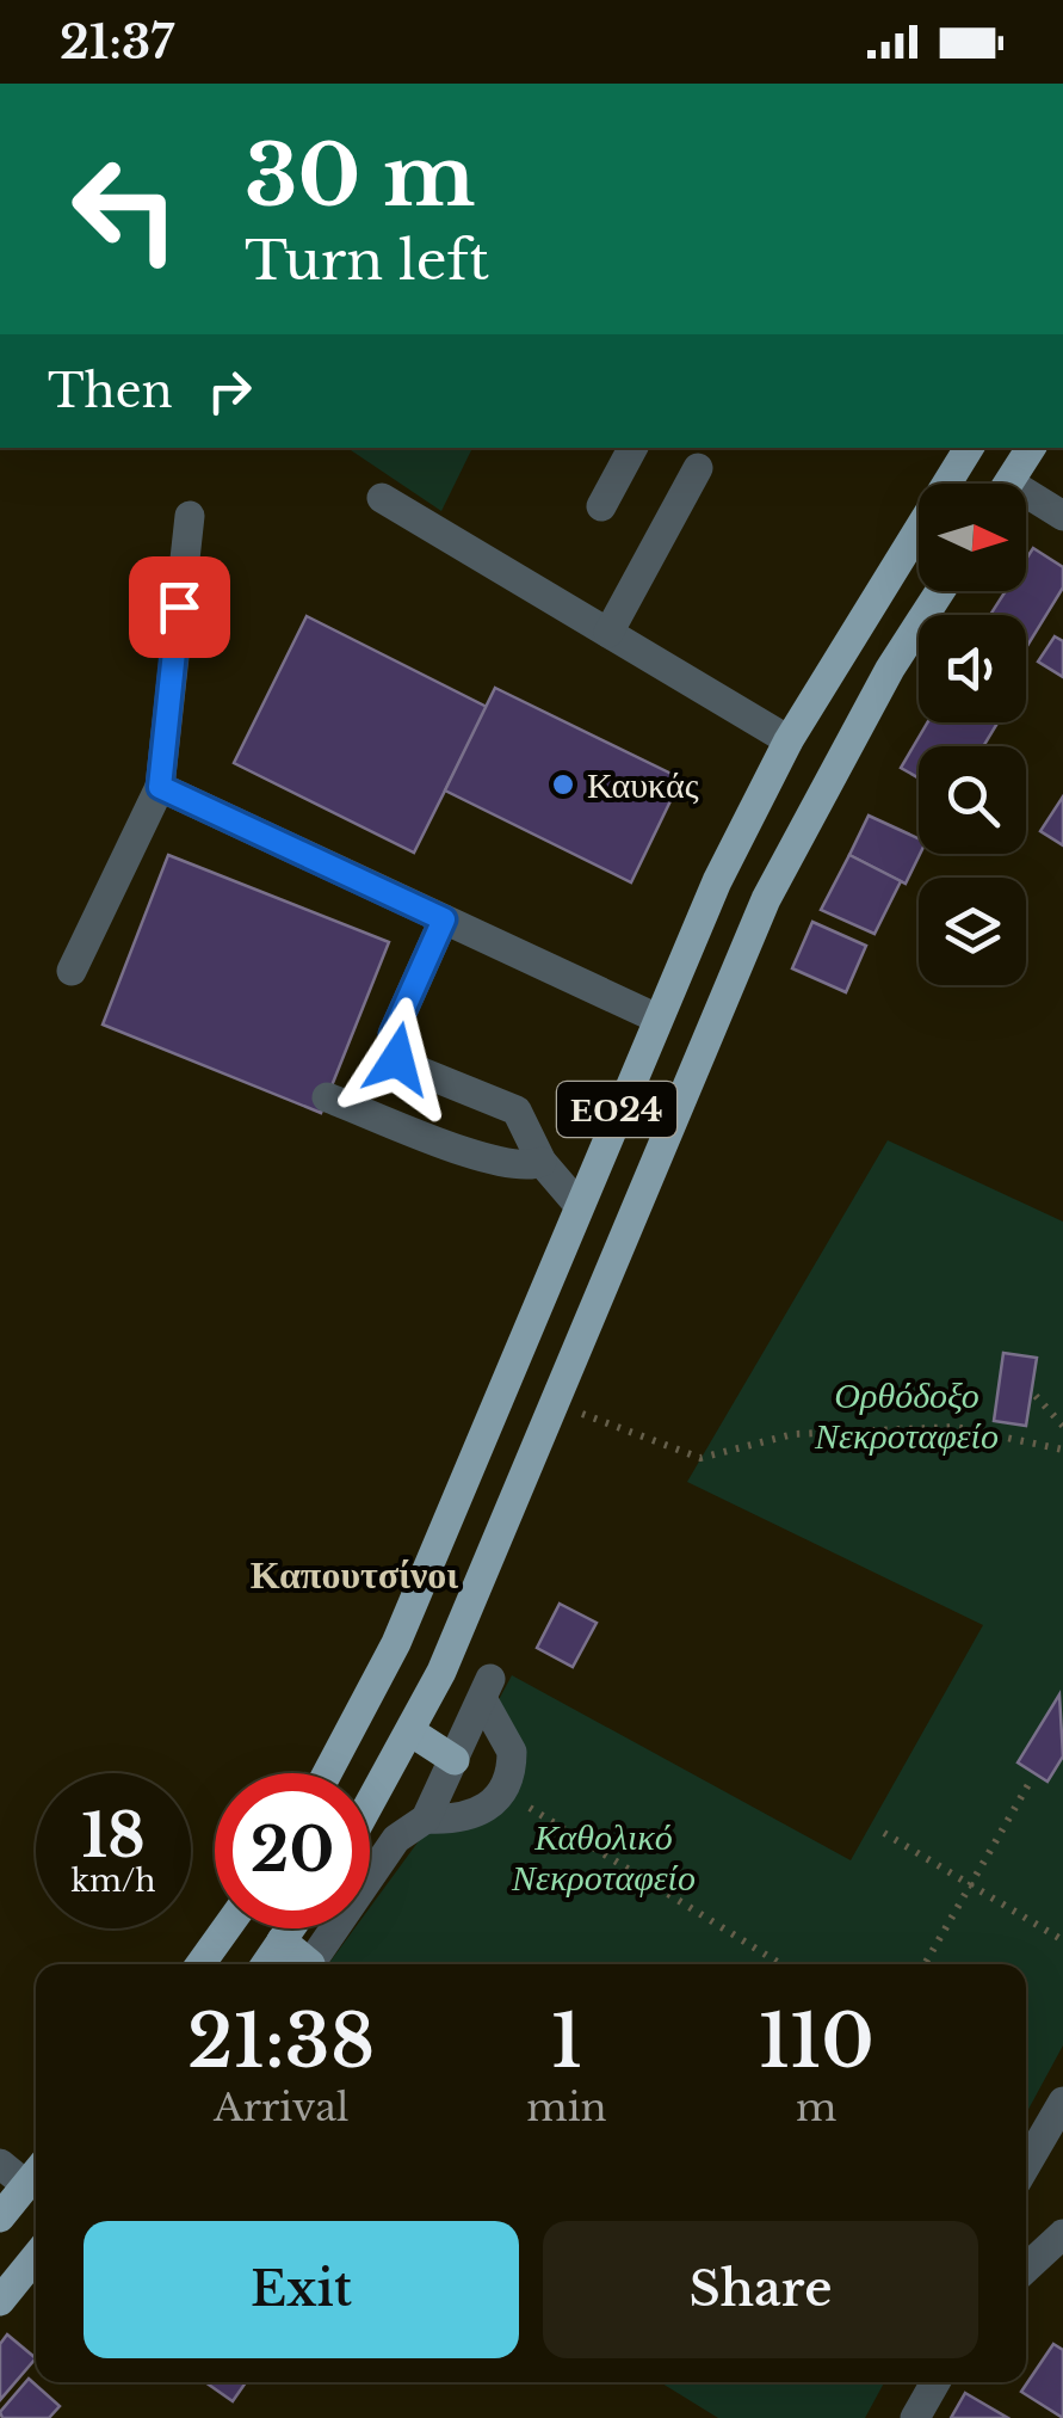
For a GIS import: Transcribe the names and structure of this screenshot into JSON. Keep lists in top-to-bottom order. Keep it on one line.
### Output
{"streets":{"main road":["ΕΟ24"]},"districts":["Καπουτσίνοι"],"parks":["Ορθόδοξο Νεκροταφείο","Καθολικό Νεκροταφείο"],"places":["Καυκάς"],"north":"right","page":{"status":"21:37","turn":["30 m","Turn left"],"then":"Then","speed":"18 km/h","limit":"20","eta":["21:38","Arrival","1","min","110","m"],"buttons":["Exit","Share"]}}
